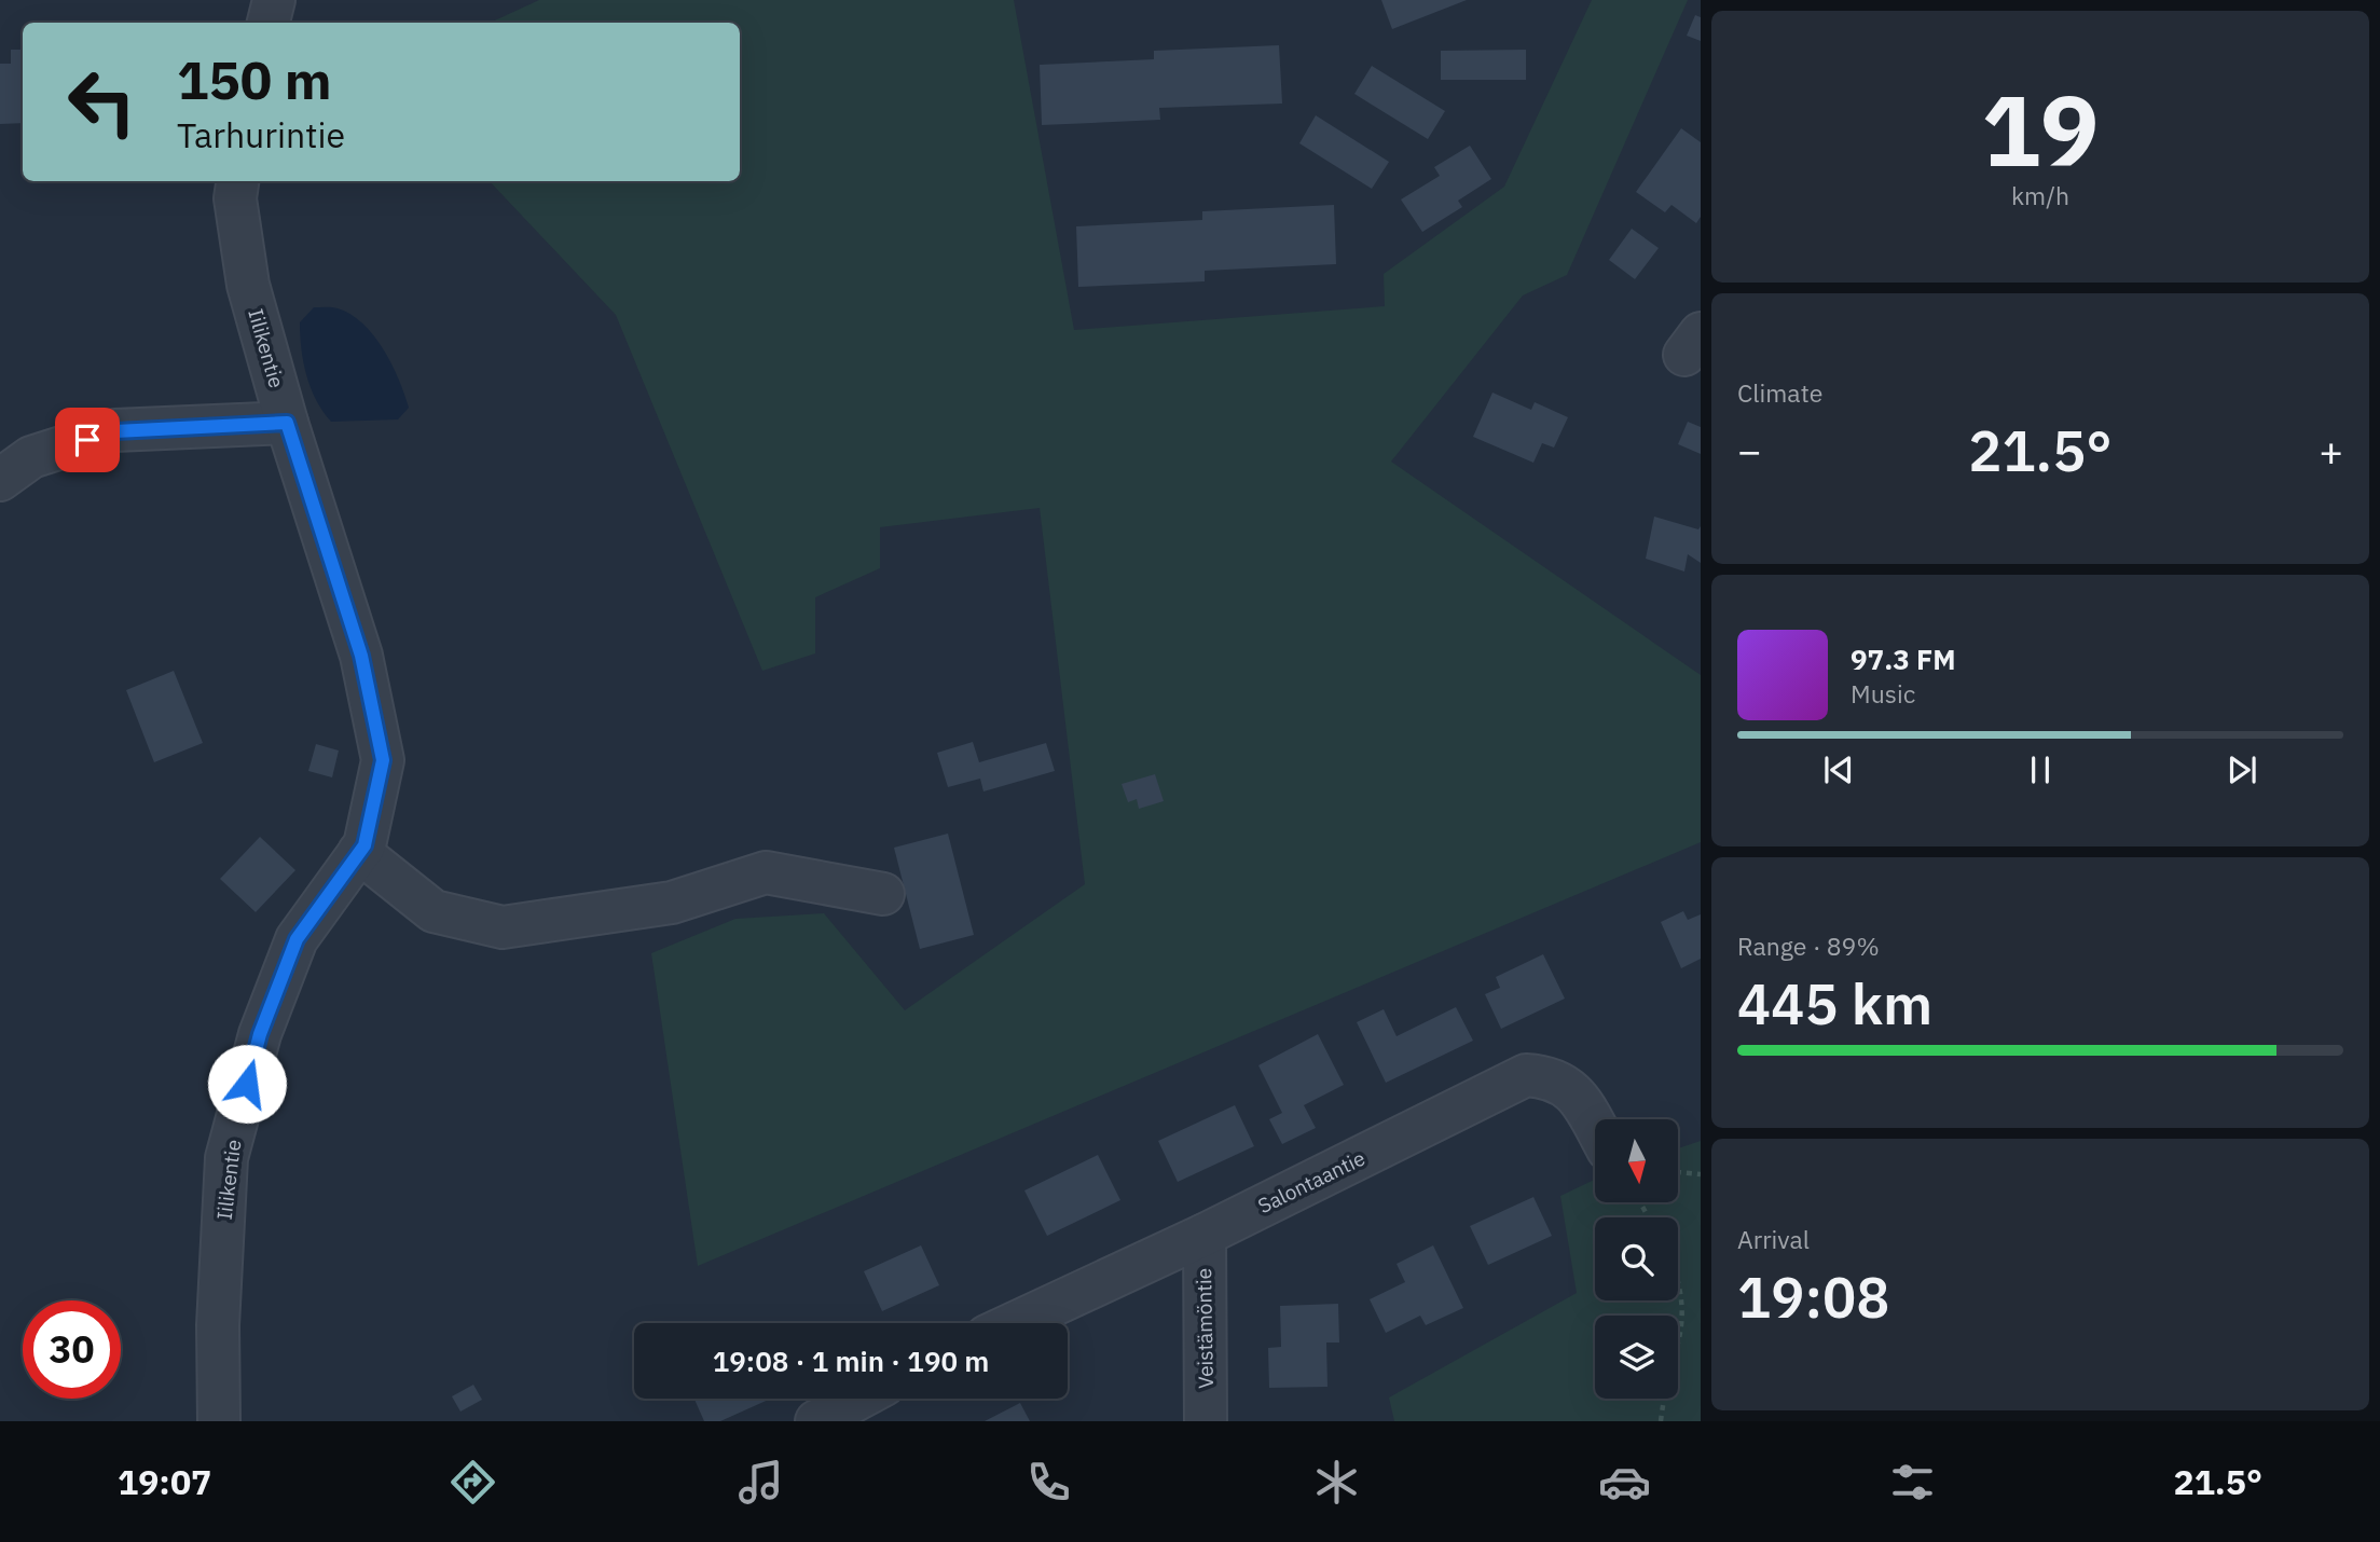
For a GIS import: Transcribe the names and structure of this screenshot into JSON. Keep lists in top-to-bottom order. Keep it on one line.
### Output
{"streets":{"street":["Iilikentie","Salontaantie","Veistämöntie"]},"crossings":[["Salontaantie","Veistämöntie"]],"north":"bottom","page":{"tile":[["19","km/h"],"Climate",["Range · 89%","445 km"],["Arrival","19:08"]],"turn":["150 m","Tarhurintie"],"heat":["−","21.5°","+"],"song":["97.3 FM","Music"],"limit":"30","trip":"19:08 · 1 min · 190 m","tabs":["19:07","21.5°"]}}
